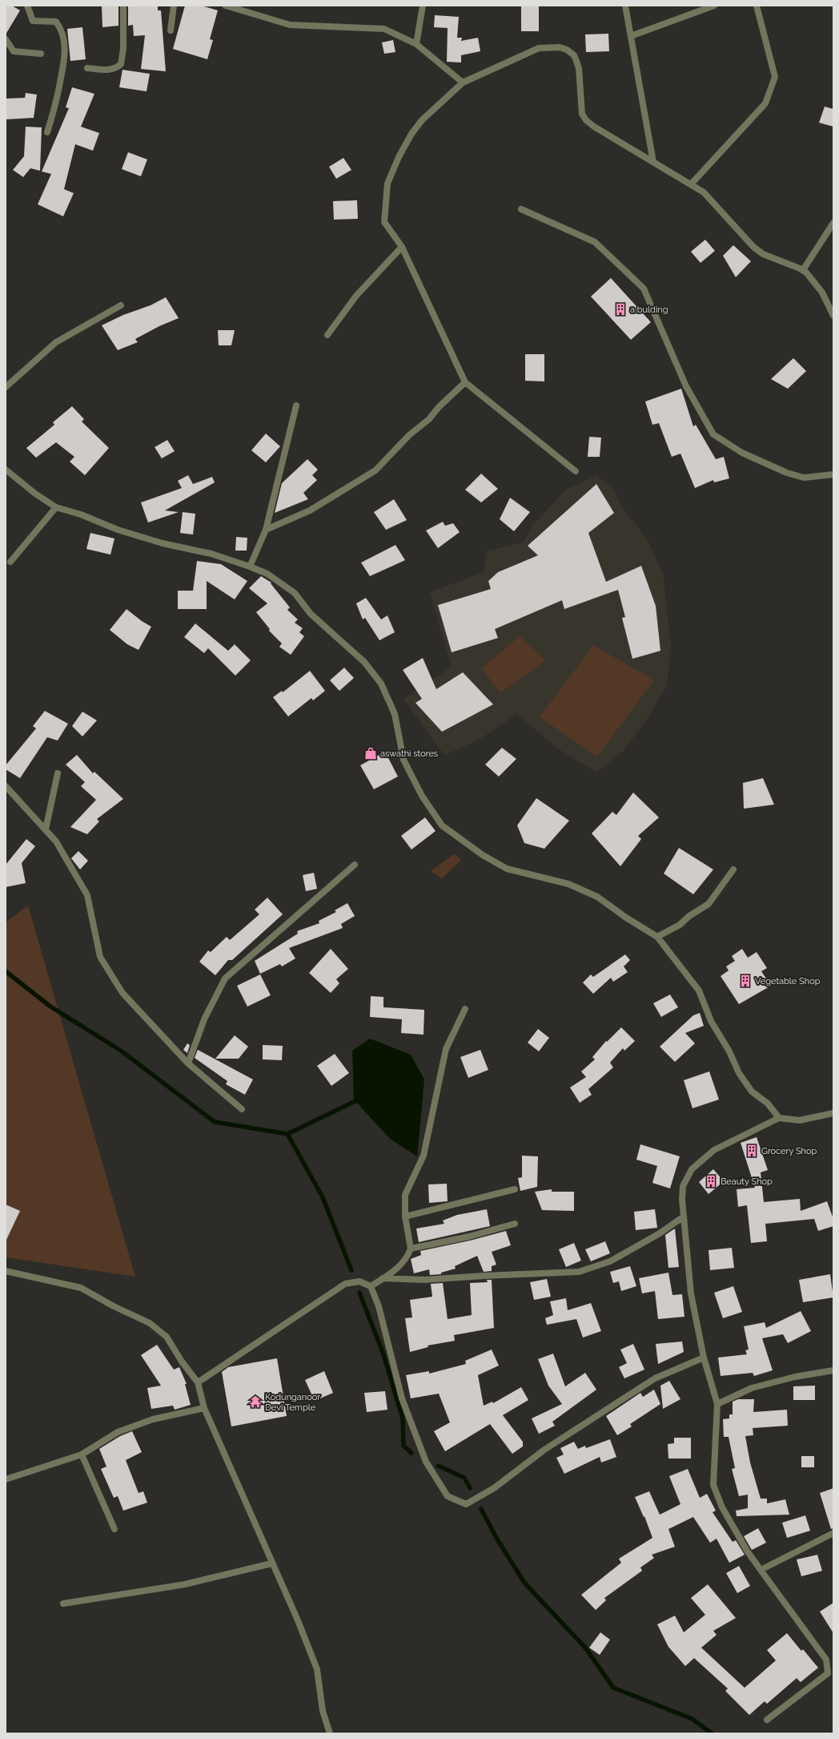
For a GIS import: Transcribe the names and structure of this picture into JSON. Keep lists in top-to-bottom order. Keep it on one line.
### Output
{"places":{"building":["a bulding","Vegetable Shop","Grocery Shop","Beauty Shop"],"shop":["aswathi stores"],"temple":["Kodunganoor Devi Temple"]}}
